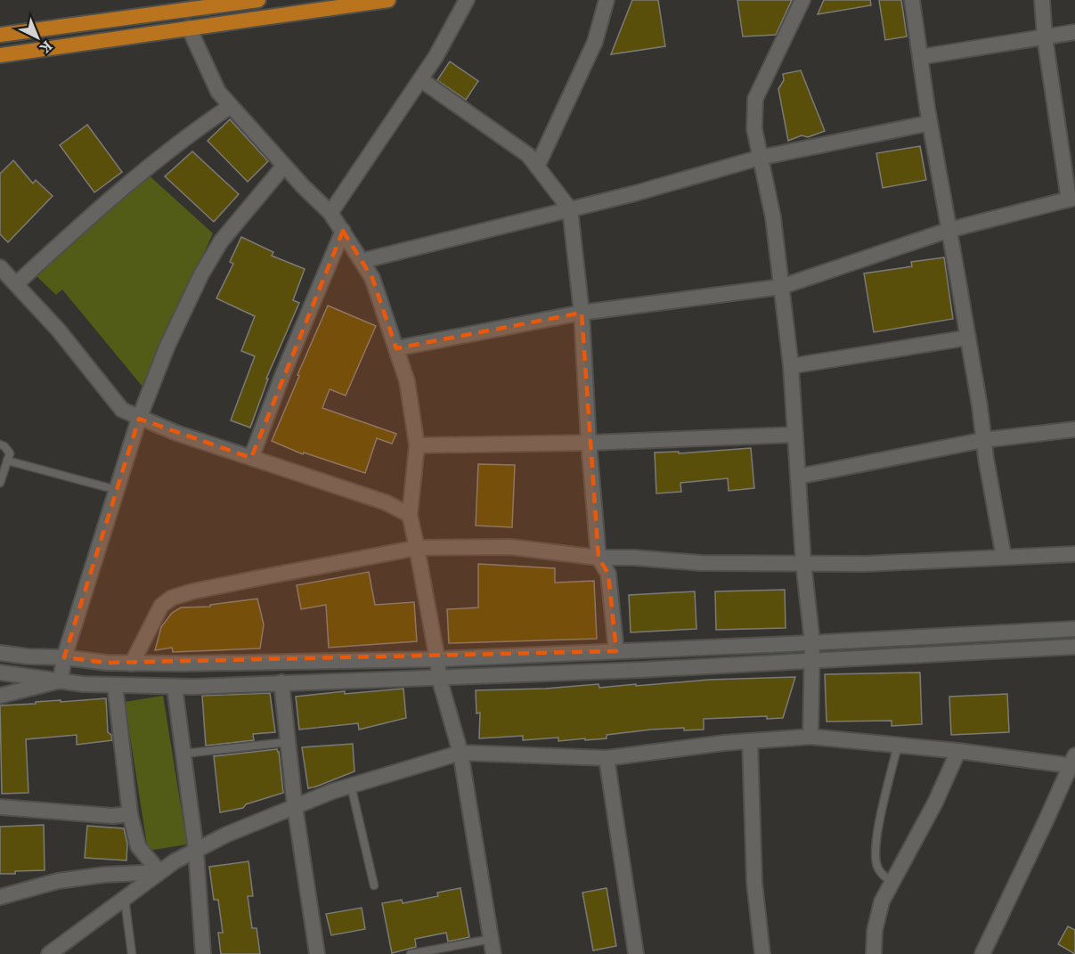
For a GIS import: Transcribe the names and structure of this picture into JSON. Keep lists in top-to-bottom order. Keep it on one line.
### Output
{"north":"bottom right"}
